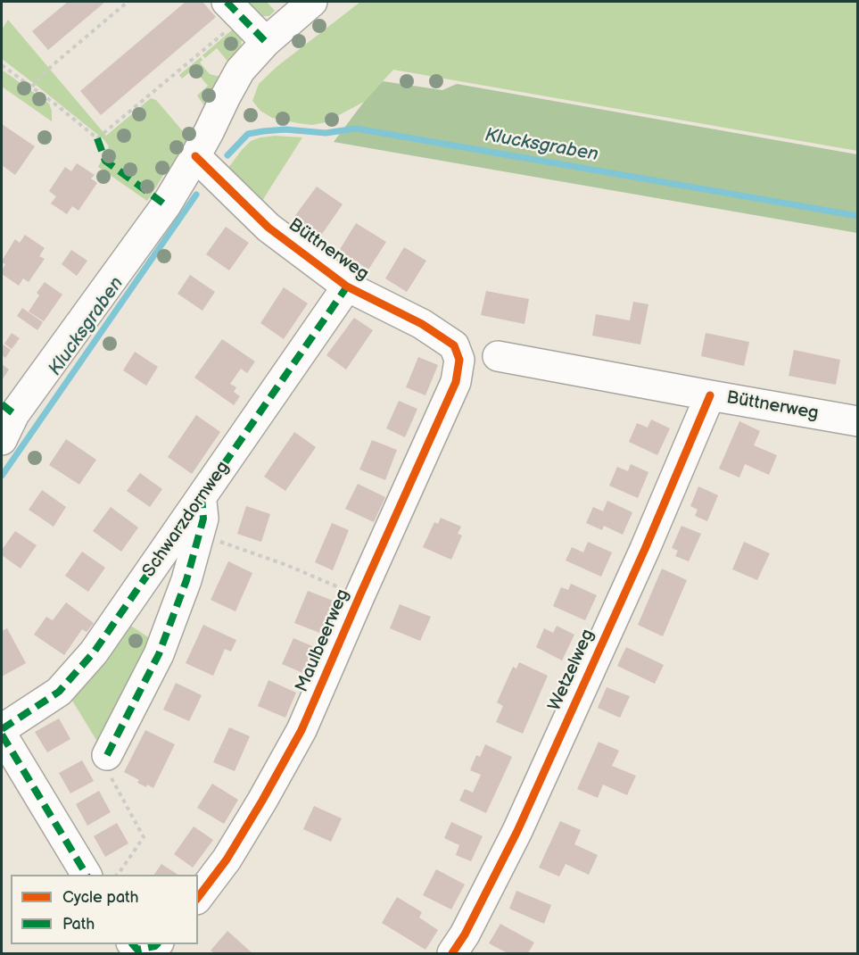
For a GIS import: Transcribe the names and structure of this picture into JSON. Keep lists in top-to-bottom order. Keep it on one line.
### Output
{"streets":{"street":["Büttnerweg","Schwarzdornweg","Maulbeerweg","Wetzelweg"]},"crossings":[["Büttnerweg","Schwarzdornweg"],["Büttnerweg","Maulbeerweg"],["Büttnerweg","Wetzelweg"]],"water":["Klucksgraben"],"legend":["Cycle path","Path"]}
